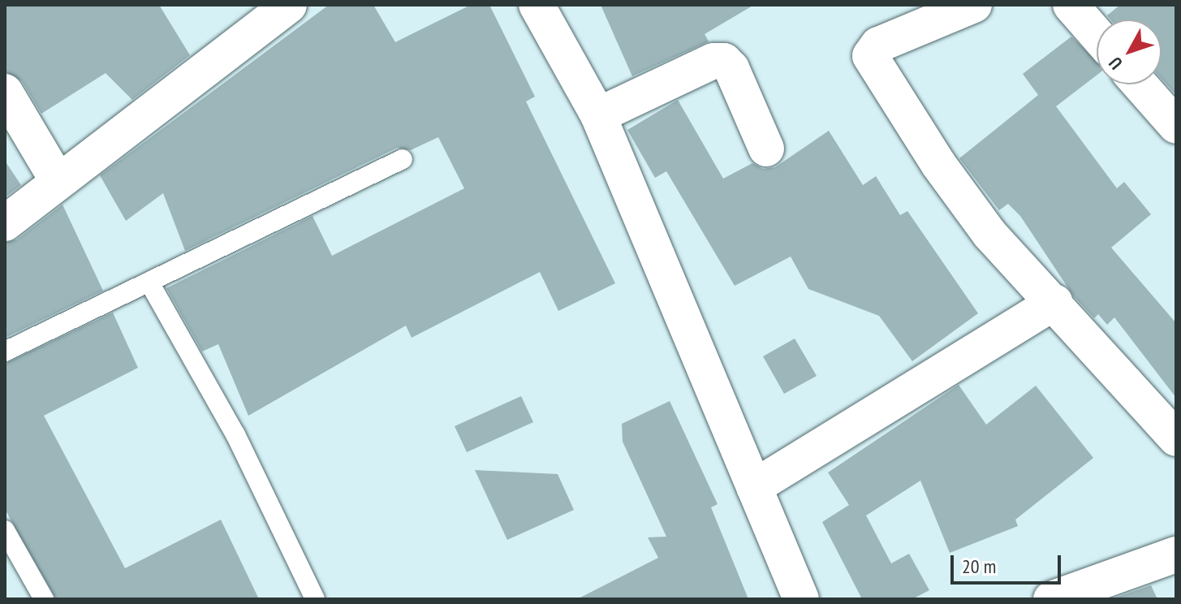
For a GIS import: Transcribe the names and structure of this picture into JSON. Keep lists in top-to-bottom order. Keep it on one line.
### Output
{"scale_bar":"20 m","north":"bottom left"}
